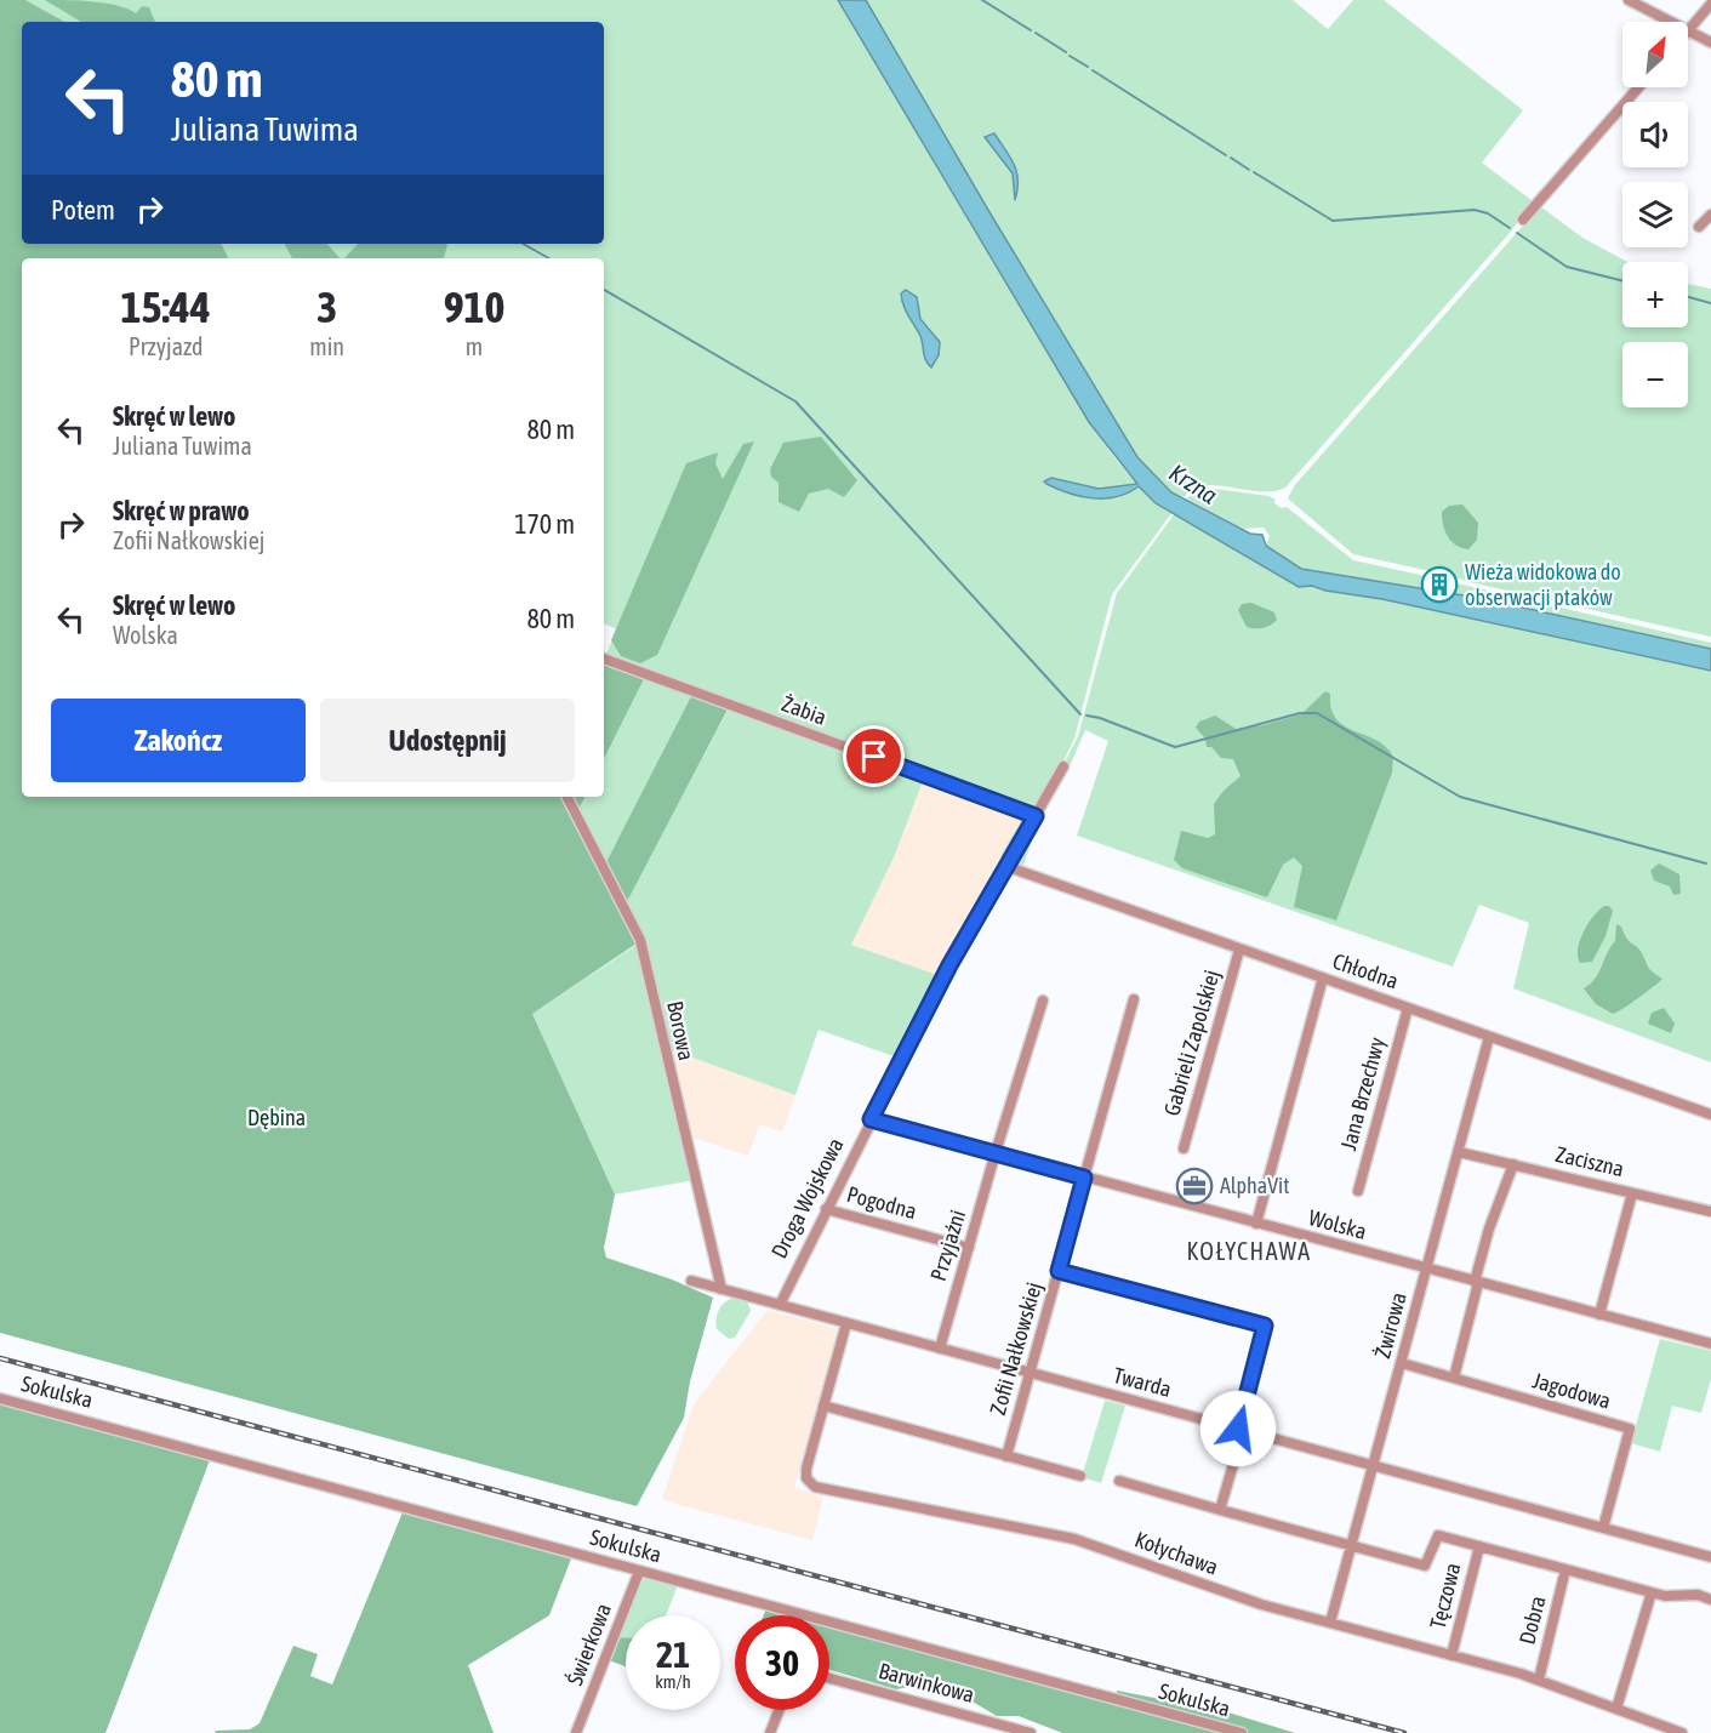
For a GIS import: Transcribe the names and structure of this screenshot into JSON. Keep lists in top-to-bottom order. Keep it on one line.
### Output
{"streets":{"street":["Żabia","Chłodna","Borowa","Gabrieli Zapolskiej","Jana Brzechwy","Zaciszna","Droga Wojskowa","Pogodna","Wolska","Przyjaźni","Żwirowa","Zofii Nałkowskiej","Twarda","Jagodowa","Sokulska","Kołychawa","Tęczowa","Dobra","Świerkowa","Barwinkowa"]},"crossings":[["Żabia","Droga Wojskowa"],["Chłodna","Gabrieli Zapolskiej"],["Chłodna","Jana Brzechwy"],["Chłodna","Droga Wojskowa"],["Chłodna","Żwirowa"],["Borowa","Twarda"],["Zaciszna","Żwirowa"],["Droga Wojskowa","Pogodna"],["Droga Wojskowa","Wolska"],["Droga Wojskowa","Twarda"],["Pogodna","Przyjaźni"],["Wolska","Przyjaźni"],["Wolska","Żwirowa"],["Wolska","Zofii Nałkowskiej"],["Przyjaźni","Twarda"],["Żwirowa","Twarda"],["Żwirowa","Jagodowa"],["Żwirowa","Kołychawa"],["Zofii Nałkowskiej","Twarda"],["Twarda","Jagodowa"],["Twarda","Kołychawa"],["Sokulska","Świerkowa"],["Kołychawa","Tęczowa"],["Kołychawa","Dobra"]],"districts":["KOŁYCHAWA"],"water":["Krzna"],"parks":["Dębina"],"places":{"building":["Wieża widokowa do obserwacji ptaków"],"office":["AlphaVit"]},"north":"top right","page":{"map_buttons":["+","−"],"turn":["80 m","Juliana Tuwima"],"then":"Potem","eta":["15:44","Przyjazd","3","min","910","m"],"list":[{"name":"Skręć w lewo","note":"Juliana Tuwima","value":"80 m"},{"name":"Skręć w prawo","note":"Zofii Nałkowskiej","value":"170 m"},{"name":"Skręć w lewo","note":"Wolska","value":"80 m"}],"buttons":["Zakończ","Udostępnij"],"speed":"21 km/h","limit":"30"}}
